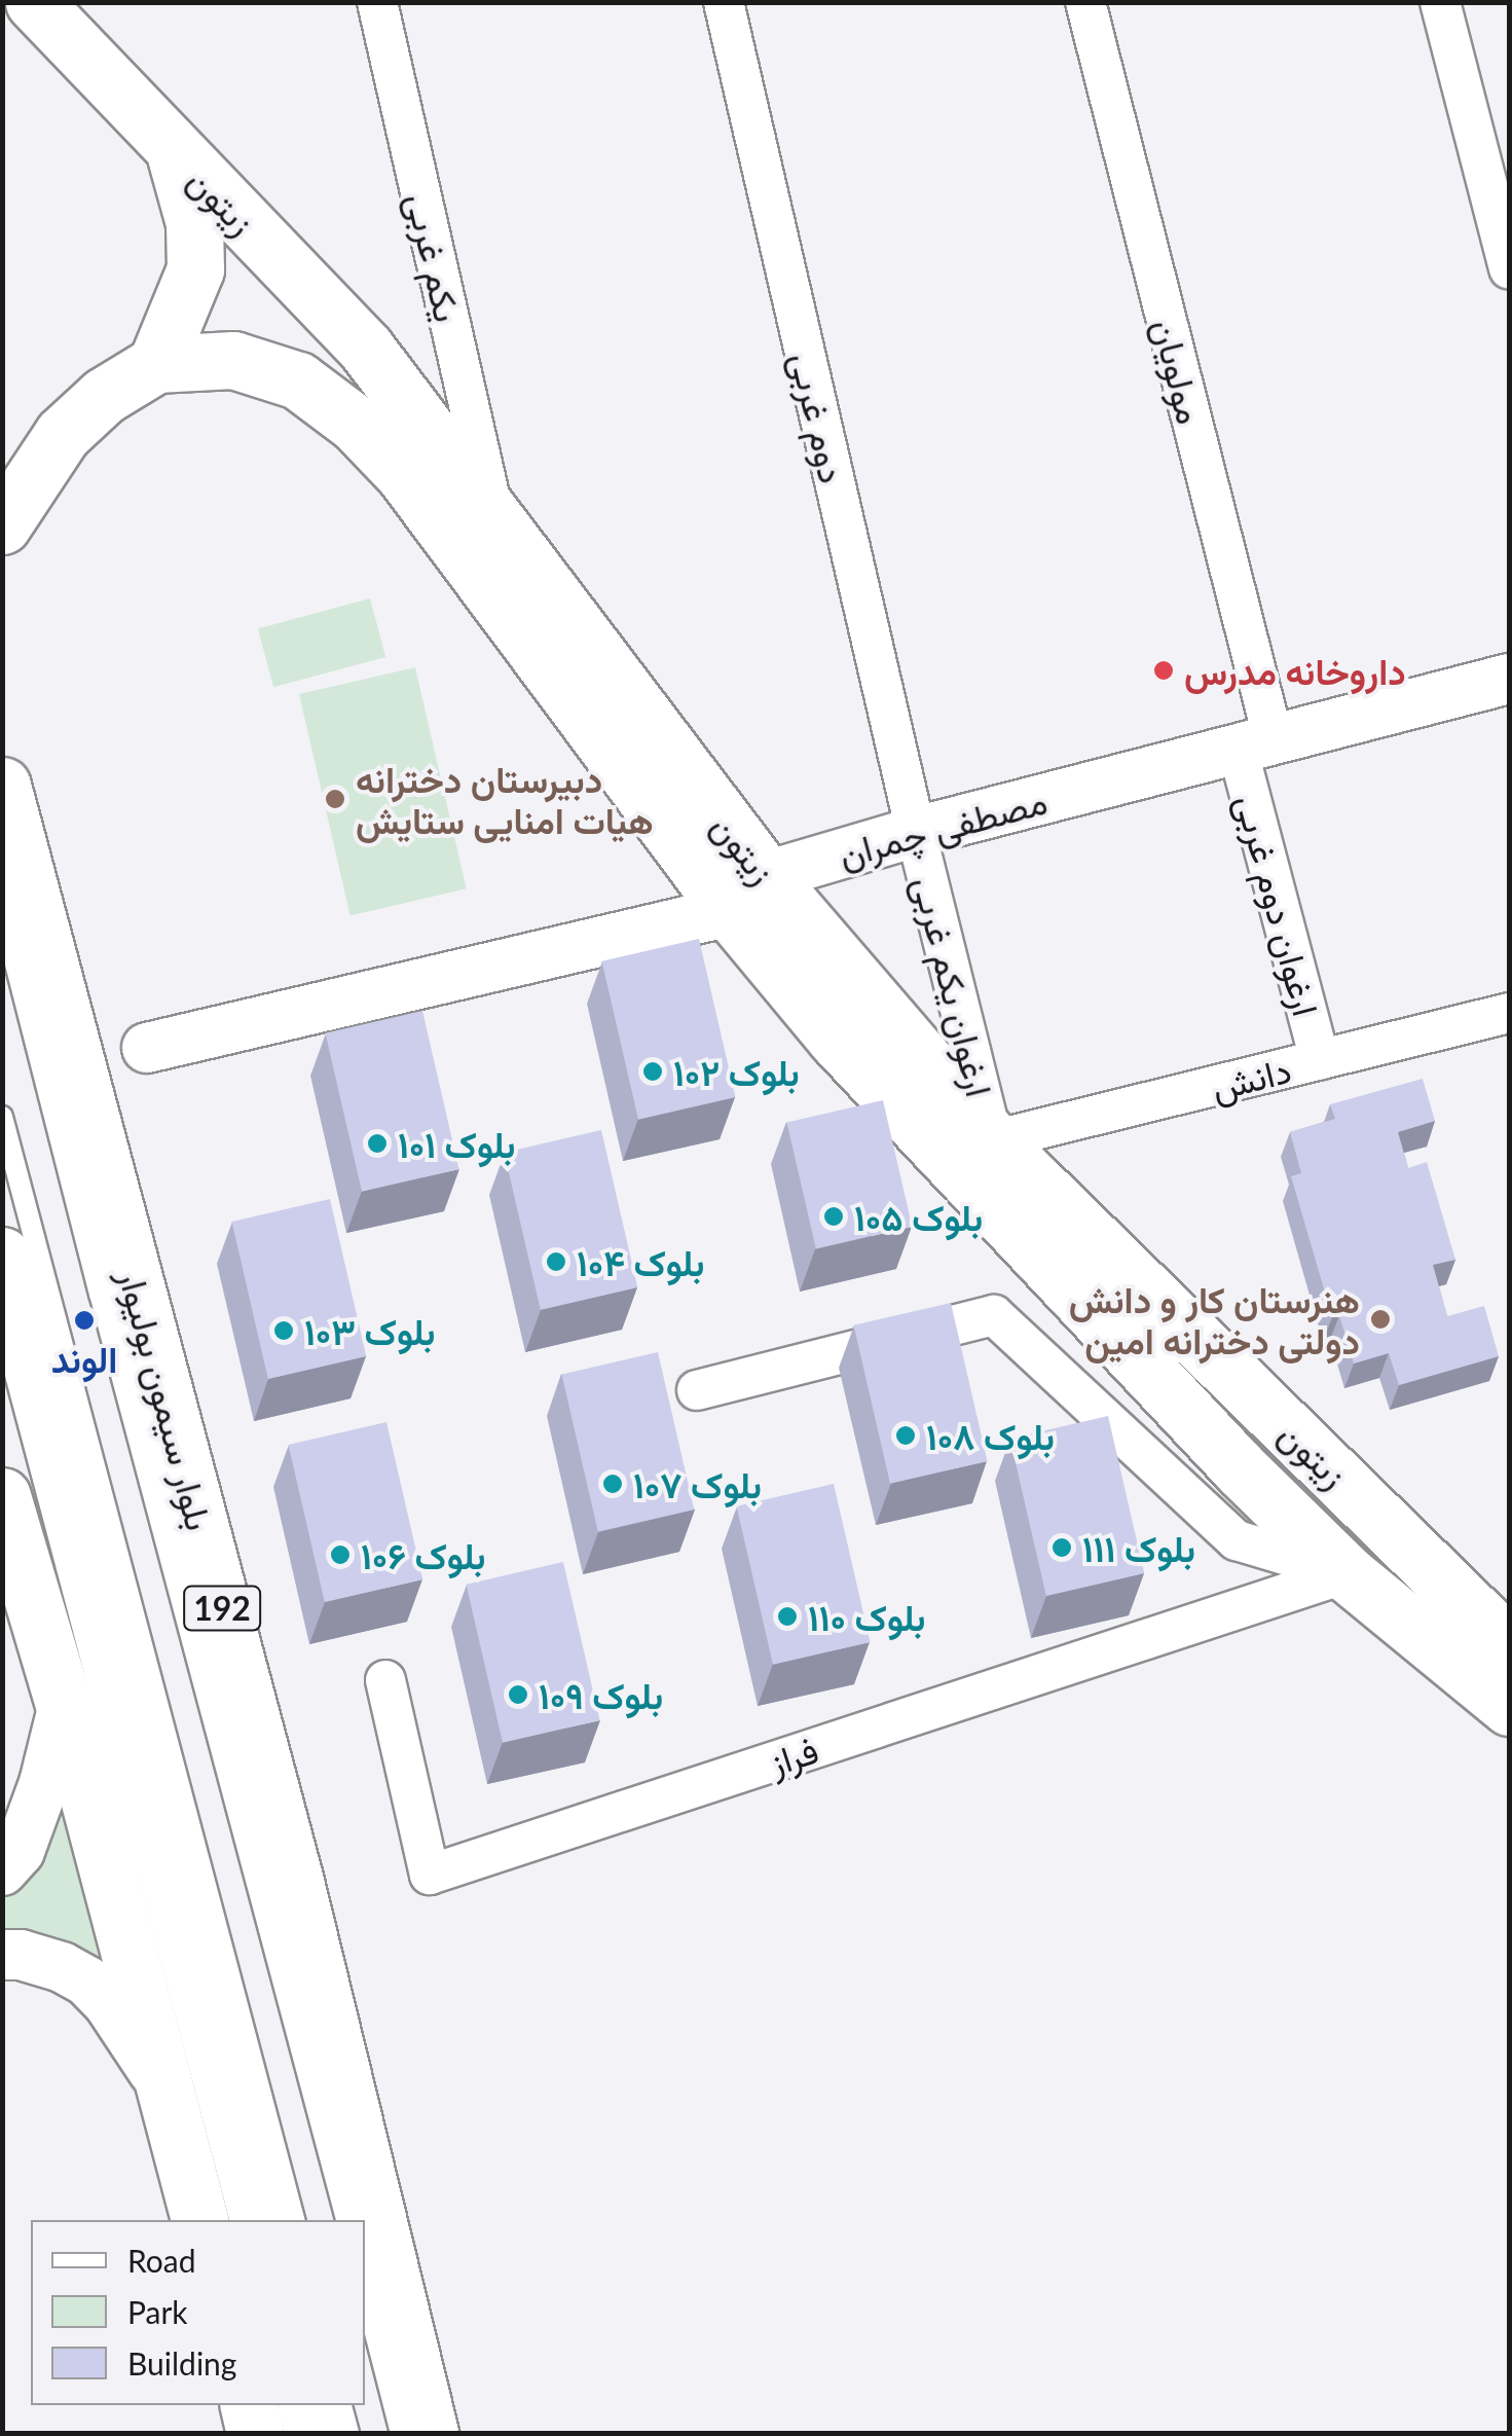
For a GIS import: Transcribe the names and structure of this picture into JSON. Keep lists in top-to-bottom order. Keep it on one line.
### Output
{"streets":{"main road":["زیتون","بلوار سیمون بولیوار","192"],"street":["یکم غربی","مولویان","دوم غربی","مصطفی چمران","ارغوان دوم غربی","ارغوان یکم غربی","دانش","فراز"]},"crossings":[["زیتون","یکم غربی"],["زیتون","مصطفی چمران"],["زیتون","ارغوان یکم غربی"],["زیتون","دانش"],["زیتون","فراز"],["مولویان","مصطفی چمران"],["مولویان","ارغوان دوم غربی"],["دوم غربی","مصطفی چمران"],["دوم غربی","ارغوان یکم غربی"],["مصطفی چمران","ارغوان دوم غربی"],["مصطفی چمران","ارغوان یکم غربی"],["ارغوان دوم غربی","دانش"],["ارغوان یکم غربی","دانش"]],"places":["داروخانه مدرس","دبیرستان دخترانه هیات امنایی ستایش","بلوک ۱۰۲","بلوک ۱۰۱","بلوک ۱۰۵","بلوک ۱۰۴","هنرستان کار و دانش دولتی دخترانه امین","الوند","بلوک ۱۰۳","بلوک ۱۰۸","بلوک ۱۰۷","بلوک ۱۱۱","بلوک ۱۰۶","بلوک ۱۱۰","بلوک ۱۰۹"],"legend":["Road","Park","Building"]}
